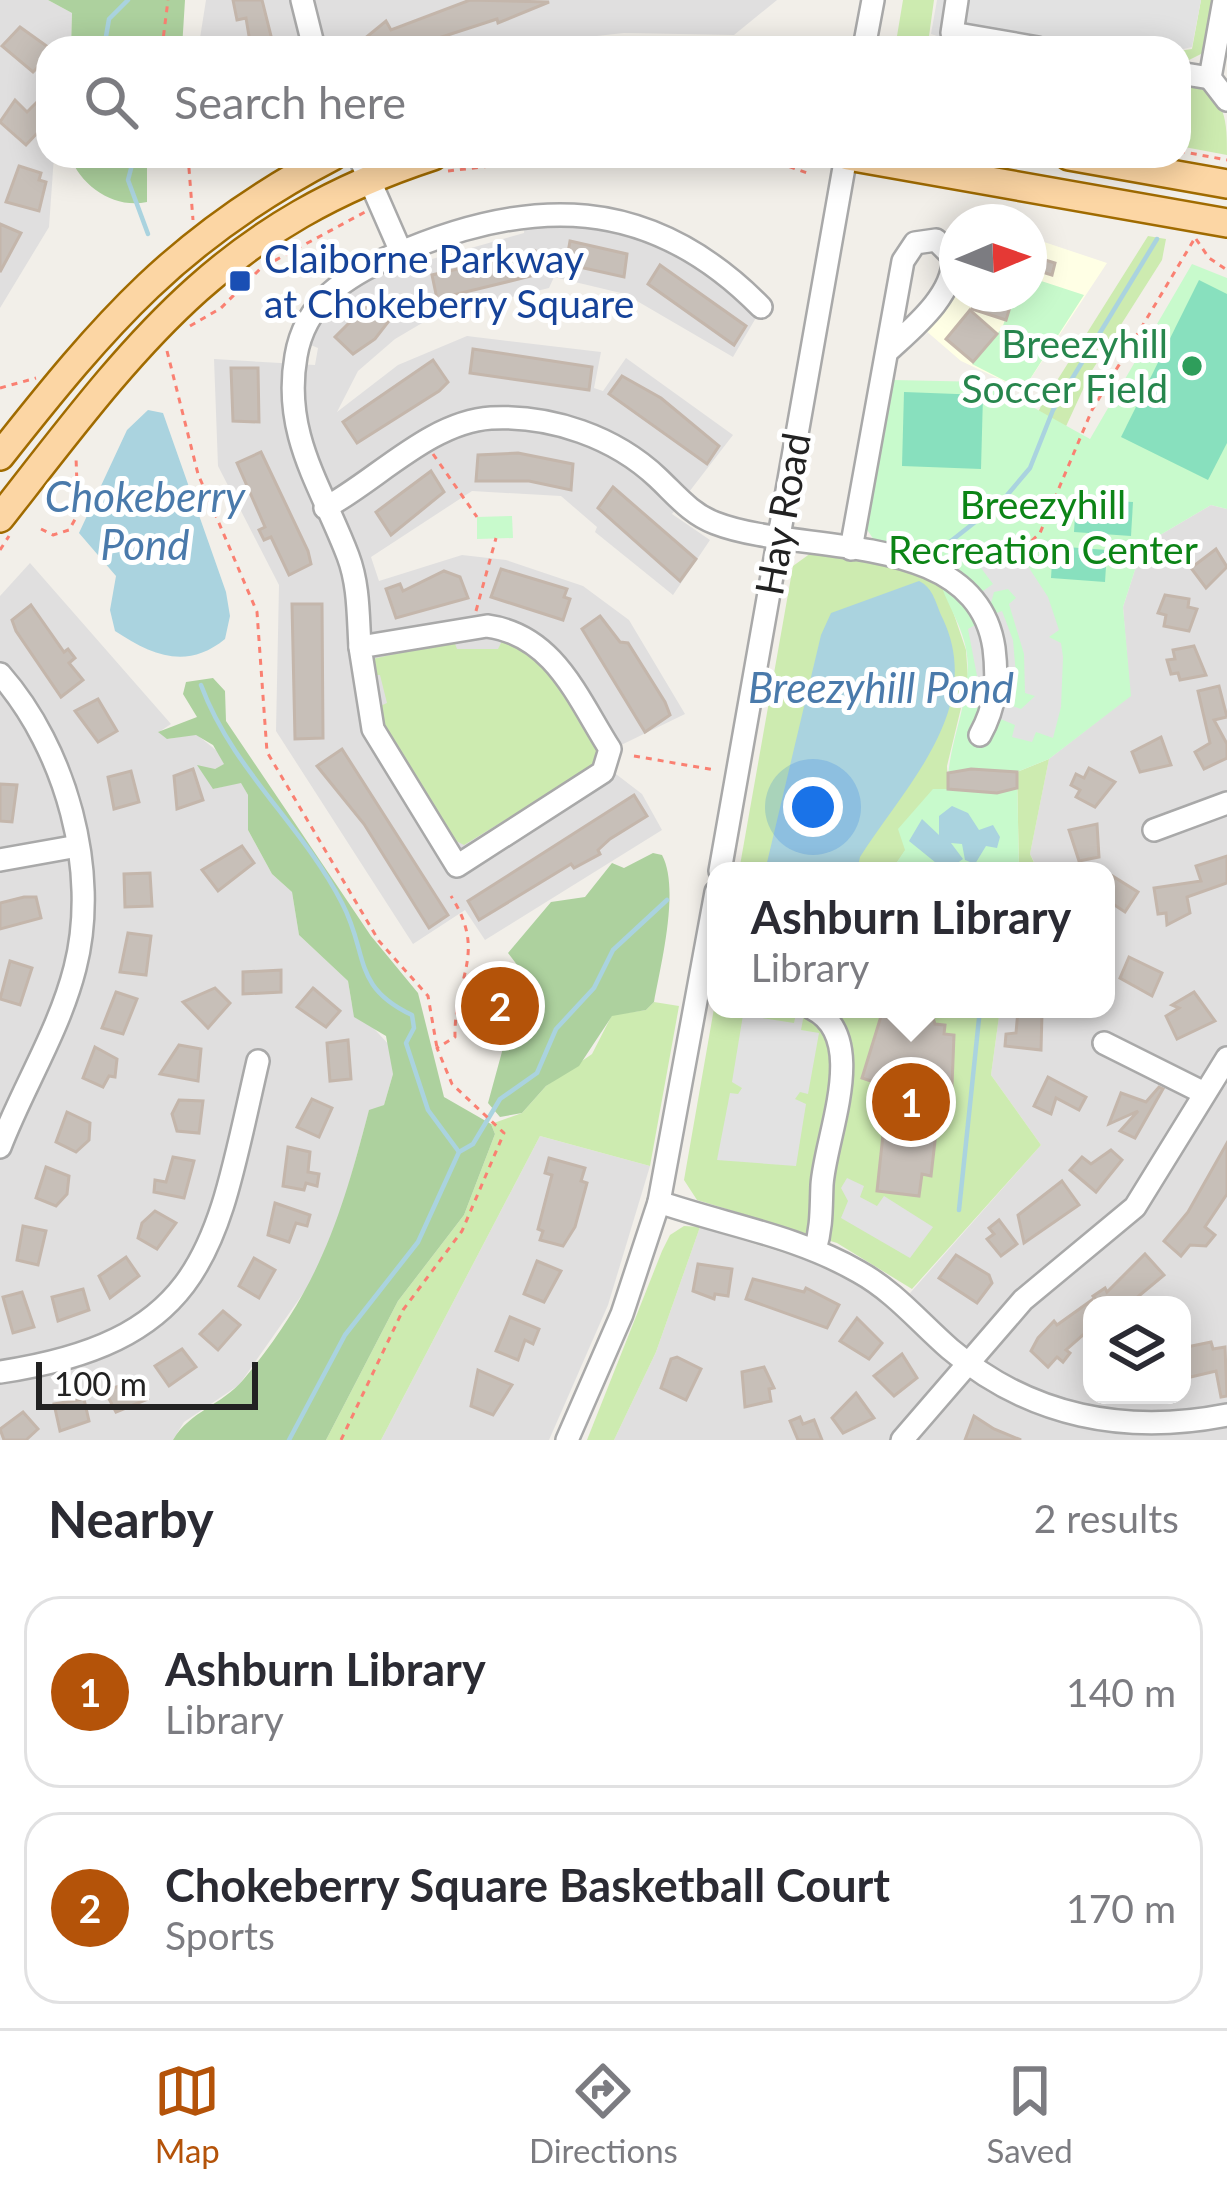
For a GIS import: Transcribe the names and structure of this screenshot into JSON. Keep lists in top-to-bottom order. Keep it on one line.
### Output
{"streets":{"street":["Hay Road"]},"water":["Chokeberry Pond","Breezyhill Pond"],"parks":["Breezyhill Recreation Center"],"places":{"transit":["Claiborne Parkway at Chokeberry Square"],"other":["Breezyhill Soccer Field"]},"scale_bar":"100 m","north":"right","page":{"search":"Search here","popup":["Ashburn Library","Library"],"pins":["2","1"],"scale":"100 m","heading":["Nearby","2 results"],"list":[{"mark":"1","name":"Ashburn Library","note":"Library","value":"140 m"},{"mark":"2","name":"Chokeberry Square Basketball Court","note":"Sports","value":"170 m"}],"nav":["Map","Directions","Saved"]}}
